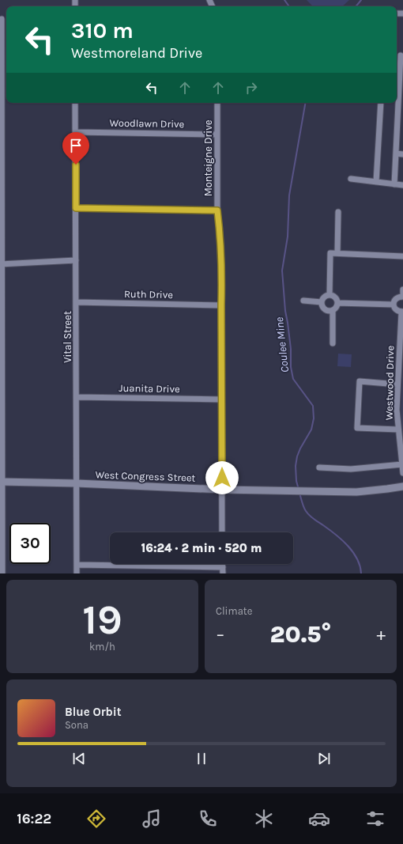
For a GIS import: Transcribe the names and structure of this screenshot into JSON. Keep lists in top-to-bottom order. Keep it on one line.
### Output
{"streets":{"main road":["West Congress Street"],"street":["Woodlawn Drive","Monteigne Drive","Ruth Drive","Vital Street","Westwood Drive","Juanita Drive"]},"crossings":[["Woodlawn Drive","Monteigne Drive"],["Woodlawn Drive","Vital Street"],["Monteigne Drive","Ruth Drive"],["Monteigne Drive","Juanita Drive"],["Monteigne Drive","West Congress Street"],["Ruth Drive","Vital Street"],["Vital Street","Juanita Drive"],["Vital Street","West Congress Street"]],"water":["Coulee Mine"],"page":{"turn":["310 m","Westmoreland Drive"],"limit":"30","trip":"16:24 · 2 min · 520 m","tile":[["19","km/h"],"Climate"],"heat":["−","20.5°","+"],"song":["Blue Orbit","Sona"],"tabs":"16:22"}}
